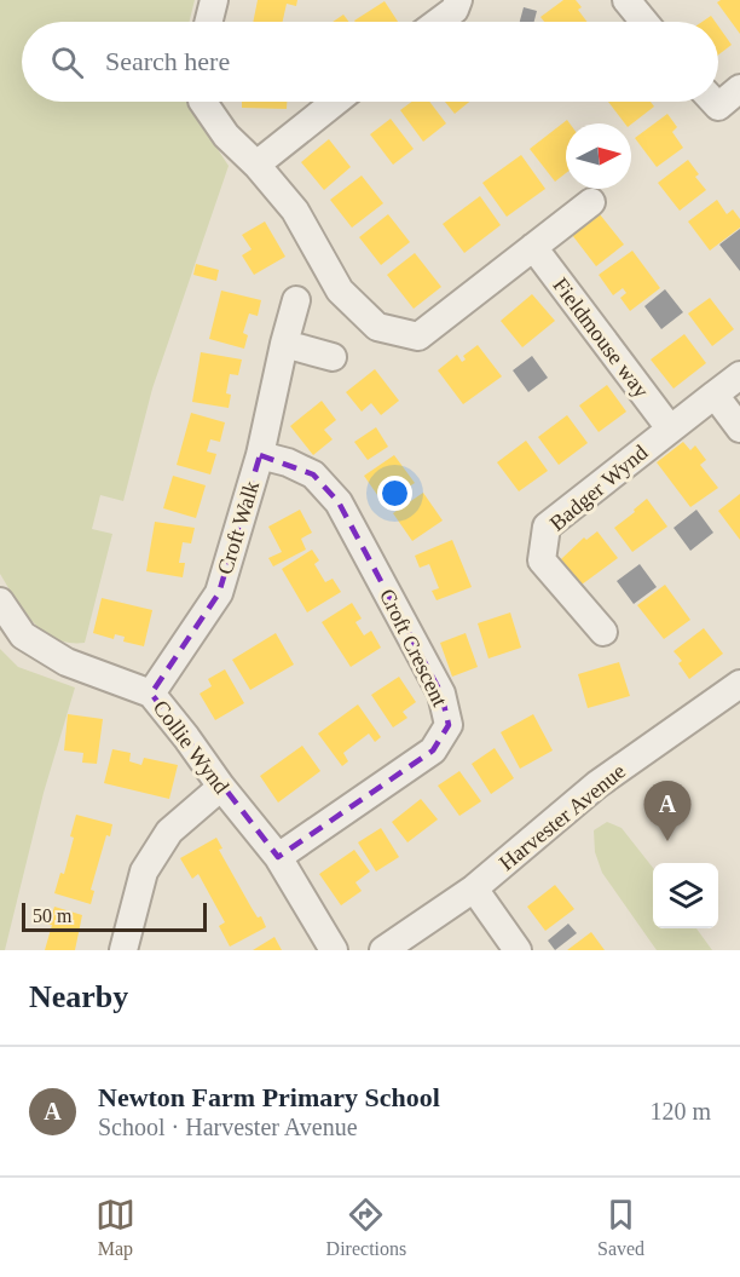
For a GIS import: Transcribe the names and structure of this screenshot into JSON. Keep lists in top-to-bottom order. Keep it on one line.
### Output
{"streets":{"street":["Fieldmouse way","Badger Wynd","Croft Walk","Croft Crescent","Collie Wynd","Harvester Avenue"]},"crossings":[["Fieldmouse way","Badger Wynd"],["Croft Walk","Croft Crescent"],["Croft Walk","Collie Wynd"],["Croft Crescent","Collie Wynd"]],"scale_bar":"50 m","north":"right","page":{"search":"Search here","pins":"A","scale":"50 m","heading":"Nearby","list":[{"mark":"A","name":"Newton Farm Primary School","note":"School · Harvester Avenue","value":"120 m"}],"nav":["Map","Directions","Saved"]}}
